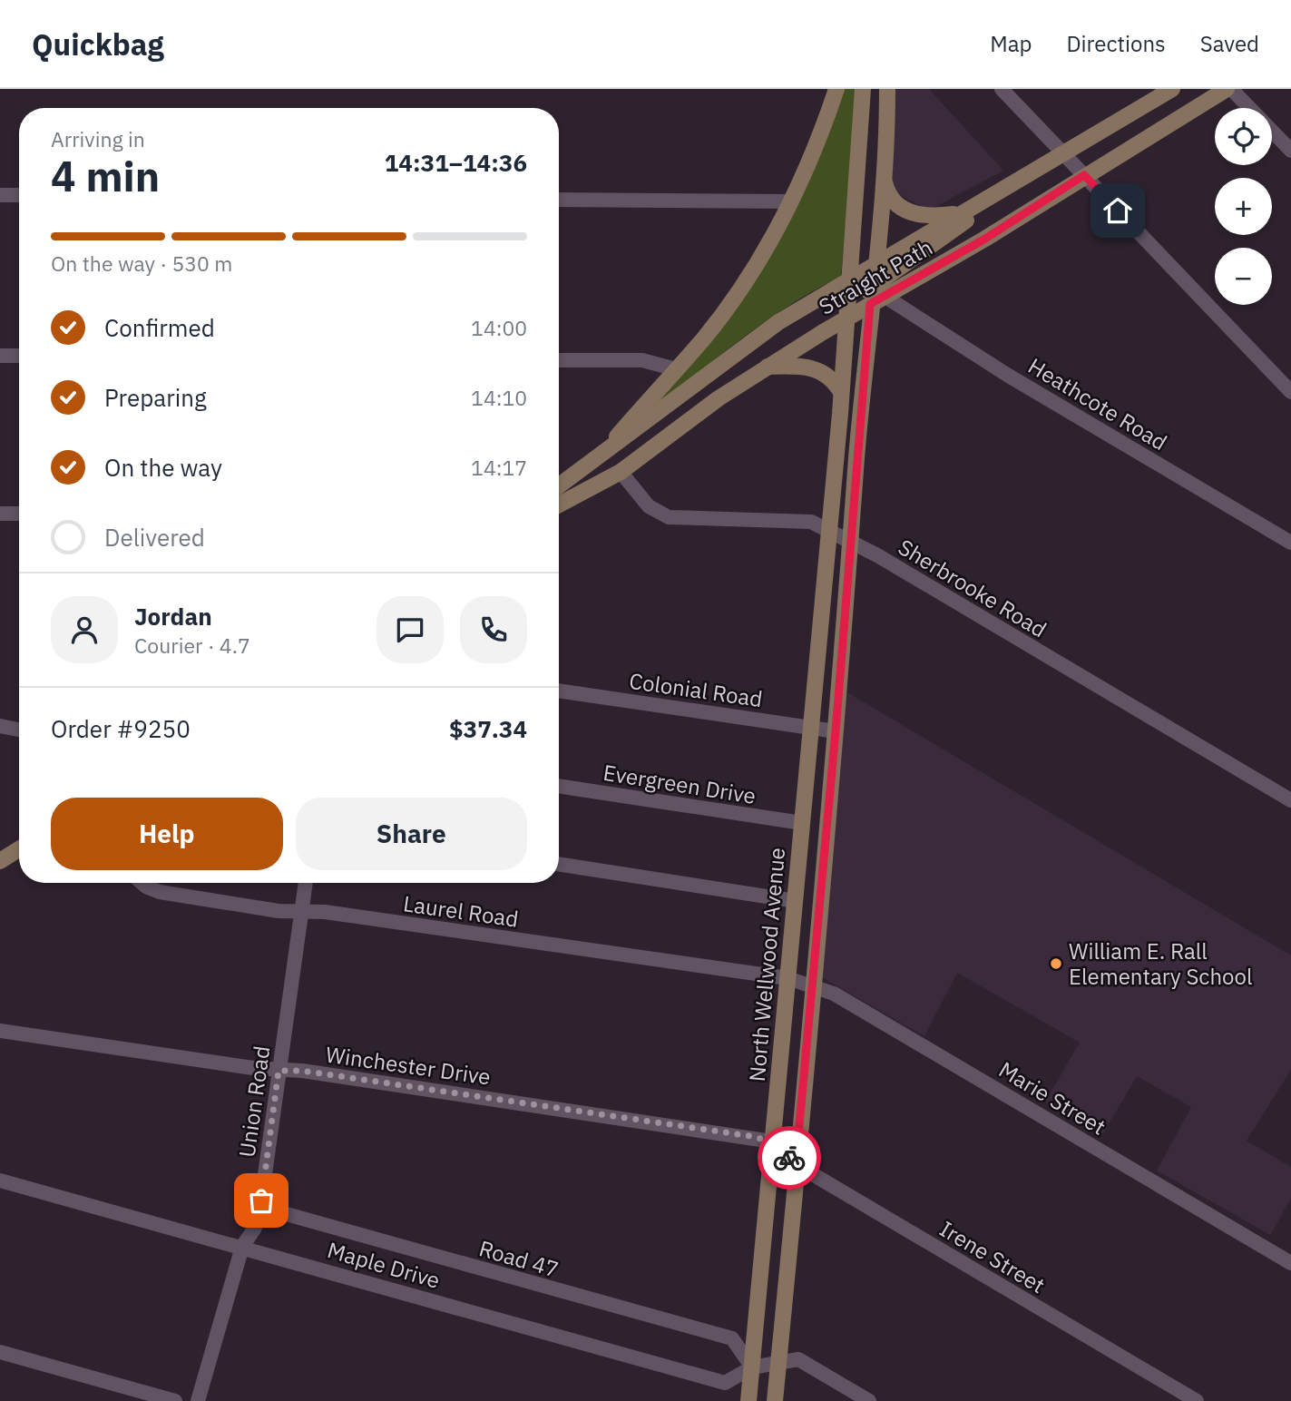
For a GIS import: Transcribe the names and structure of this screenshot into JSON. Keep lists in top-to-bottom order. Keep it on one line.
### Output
{"streets":{"main road":["Straight Path","North Wellwood Avenue"],"street":["Heathcote Road","Sherbrooke Road","Colonial Road","Evergreen Drive","Laurel Road","Winchester Drive","Marie Street","Union Road","Irene Street","Road 47","Maple Drive"]},"crossings":[["Straight Path","Heathcote Road"],["Straight Path","Sherbrooke Road"],["Straight Path","North Wellwood Avenue"],["Sherbrooke Road","North Wellwood Avenue"],["Colonial Road","North Wellwood Avenue"],["Evergreen Drive","North Wellwood Avenue"],["Laurel Road","North Wellwood Avenue"],["Laurel Road","Marie Street"],["Laurel Road","Union Road"],["North Wellwood Avenue","Winchester Drive"],["North Wellwood Avenue","Marie Street"],["North Wellwood Avenue","Irene Street"],["North Wellwood Avenue","Road 47"],["North Wellwood Avenue","Maple Drive"],["Winchester Drive","Union Road"],["Winchester Drive","Irene Street"],["Union Road","Road 47"],["Union Road","Maple Drive"],["Road 47","Maple Drive"]],"places":["William E. Rall Elementary School"],"page":{"header":"Quickbag","nav":["Map","Directions","Saved"],"map_buttons":["+","−"],"heading":["4 min","Arriving in","14:31–14:36"],"panel":["Jordan","Courier · 4.7","Order #9250","$37.34"],"bar":"On the way · 530 m","list":[["Confirmed","14:00"],["Preparing","14:10"],["On the way","14:17"],"Delivered"],"buttons":["Help","Share"]}}
